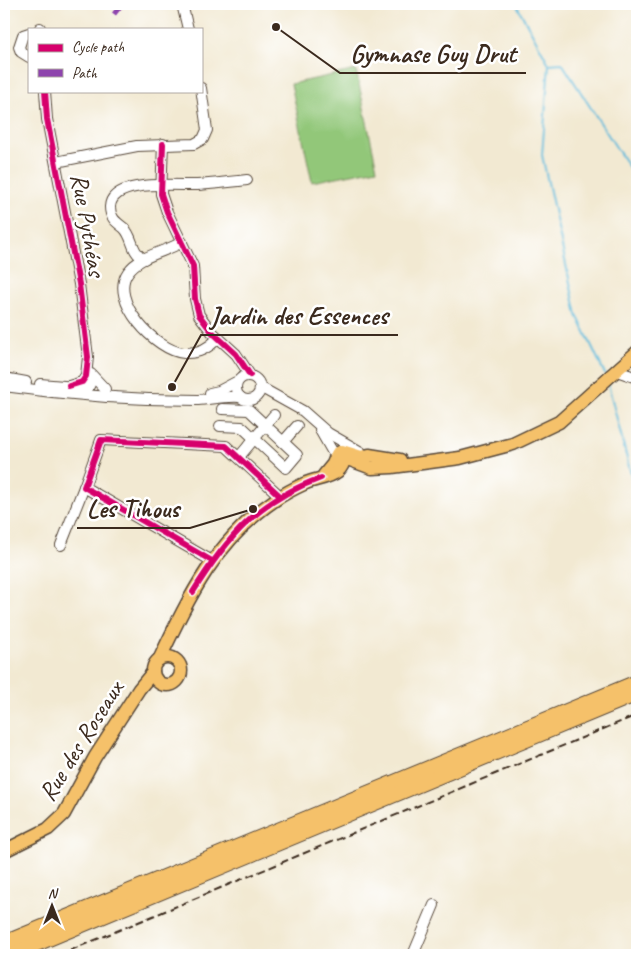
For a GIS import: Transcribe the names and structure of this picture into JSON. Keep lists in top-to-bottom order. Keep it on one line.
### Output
{"streets":{"main road":["Rue des Roseaux"],"street":["Rue Pythéas"]},"places":["Gymnase Guy Drut","Jardin des Essences","Les Tihous"],"legend":["Cycle path","Path"],"north":"top"}
